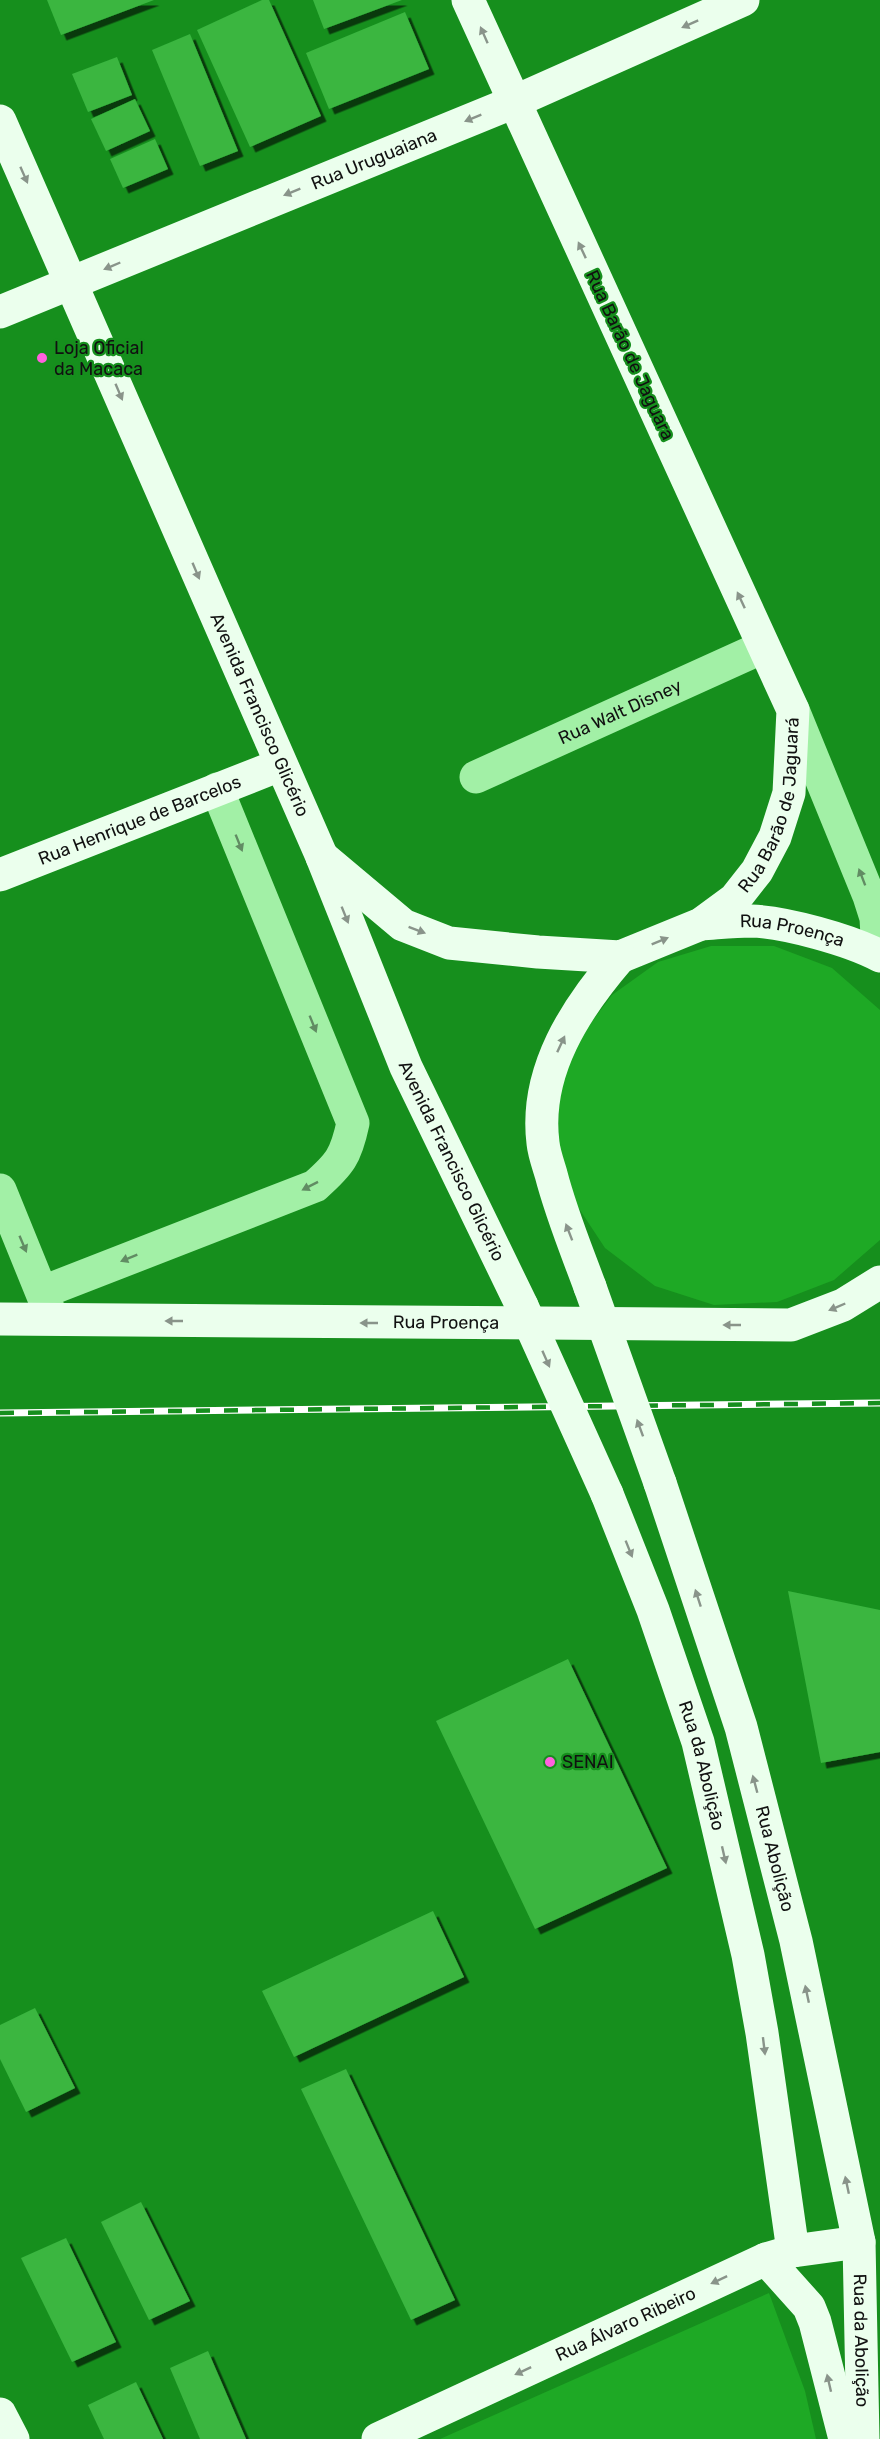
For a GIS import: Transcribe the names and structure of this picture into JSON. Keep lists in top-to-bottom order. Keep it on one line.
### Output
{"streets":{"main road":["Rua Uruguaiana","Rua Barão de Jaguara","Avenida Francisco Glicério","Rua Barão de Jaguará","Rua Henrique de Barcelos","Rua Proença","Rua da Abolição","Rua Abolição","Rua Álvaro Ribeiro"],"street":["Rua Walt Disney"]},"crossings":[["Rua Uruguaiana","Rua Barão de Jaguara"],["Rua Uruguaiana","Avenida Francisco Glicério"],["Rua Barão de Jaguara","Rua Walt Disney"],["Rua Barão de Jaguara","Rua Barão de Jaguará"],["Avenida Francisco Glicério","Rua Henrique de Barcelos"],["Avenida Francisco Glicério","Rua da Abolição"],["Rua Barão de Jaguará","Rua Proença"],["Rua Henrique de Barcelos","Rua Proença"],["Rua da Abolição","Rua Abolição"],["Rua da Abolição","Rua Álvaro Ribeiro"],["Rua Abolição","Rua Álvaro Ribeiro"]],"one_way":["Rua Uruguaiana","Rua Barão de Jaguara","Avenida Francisco Glicério","Rua Barão de Jaguará","Rua da Abolição","Rua Abolição","Rua Álvaro Ribeiro"],"places":["Loja Oficial da Macaca","SENAI"]}
